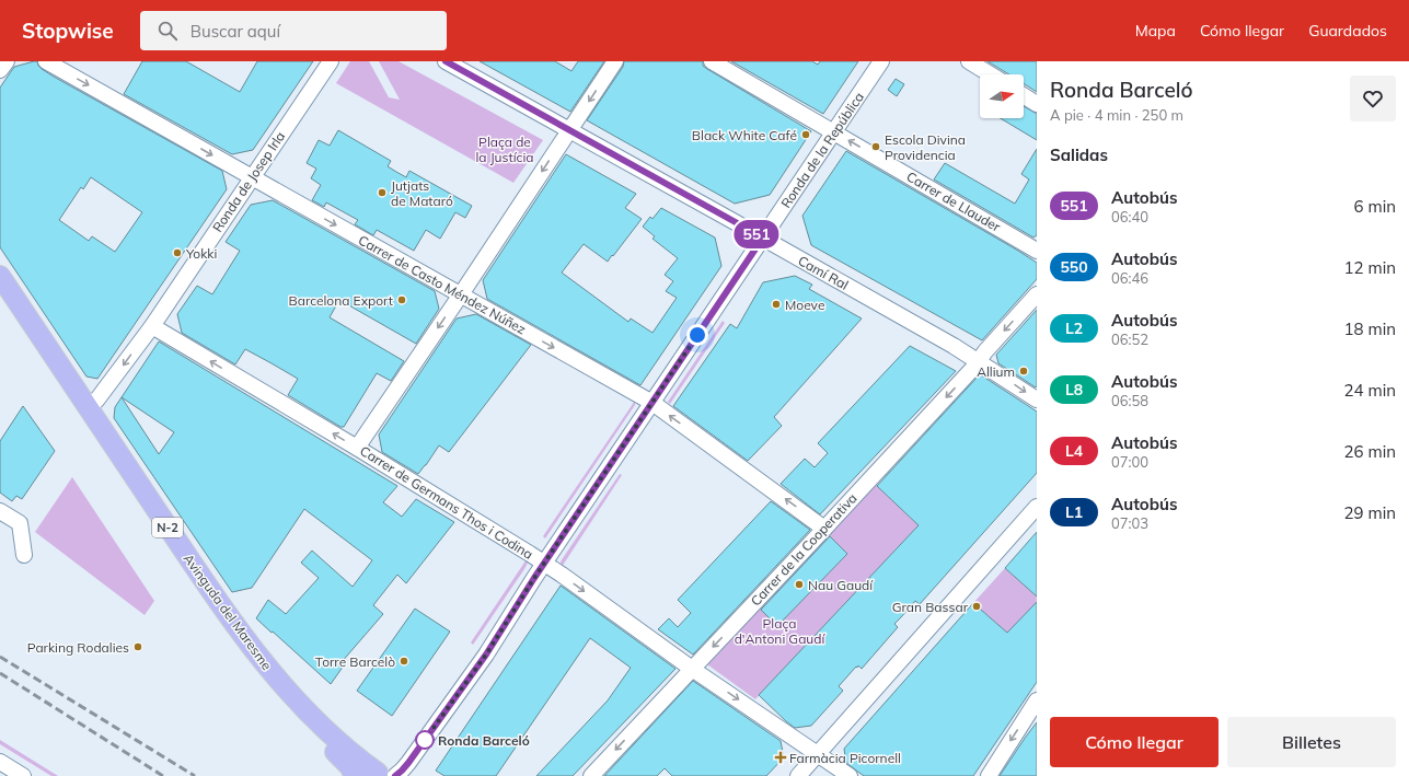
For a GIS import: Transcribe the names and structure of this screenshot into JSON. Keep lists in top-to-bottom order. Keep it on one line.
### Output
{"streets":{"main road":["N-2","Avinguda del Maresme"],"street":["Ronda de la República","Ronda de Josep Irla","Carrer de Llauder","Camí Ral","Carrer de Casto Méndez Núñez","Carrer de Germans Thos i Codina","Carrer de la Cooperativa"]},"crossings":[["Ronda de la República","Carrer de Llauder"],["Ronda de la República","Camí Ral"],["Ronda de la República","Carrer de Casto Méndez Núñez"],["Ronda de la República","Carrer de Germans Thos i Codina"],["Ronda de la República","Avinguda del Maresme"],["Ronda de Josep Irla","Carrer de Casto Méndez Núñez"],["Ronda de Josep Irla","Carrer de Germans Thos i Codina"],["Ronda de Josep Irla","Avinguda del Maresme"],["Camí Ral","Carrer de la Cooperativa"],["Carrer de Casto Méndez Núñez","Carrer de la Cooperativa"],["Carrer de Germans Thos i Codina","Carrer de la Cooperativa"]],"one_way":["Carrer de Llauder","Carrer de la Cooperativa"],"parks":["Plaça de la Justícia","Plaça d'Antoni Gaudí"],"places":{"other":["Black White Café","Escola Divina Providencia","Jutjats de Mataró","Yokki","Barcelona Export","Moeve","Allium","Nau Gaudí","Gran Bassar","Parking Rodalies","Torre Barcelò","Ronda Barceló"],"health":["Farmàcia Picornell"]},"lines":["bus line 551"],"north":"right","page":{"header":"Stopwise","search":"Buscar aquí","nav":["Mapa","Cómo llegar","Guardados"],"on_map":"551","heading":[["Ronda Barceló","A pie · 4 min · 250 m"],"Salidas"],"list":[{"mark":"551","name":"Autobús","note":"06:40","value":"6 min"},{"mark":"550","name":"Autobús","note":"06:46","value":"12 min"},{"mark":"L2","name":"Autobús","note":"06:52","value":"18 min"},{"mark":"L8","name":"Autobús","note":"06:58","value":"24 min"},{"mark":"L4","name":"Autobús","note":"07:00","value":"26 min"},{"mark":"L1","name":"Autobús","note":"07:03","value":"29 min"}],"buttons":["Cómo llegar","Billetes"]}}
